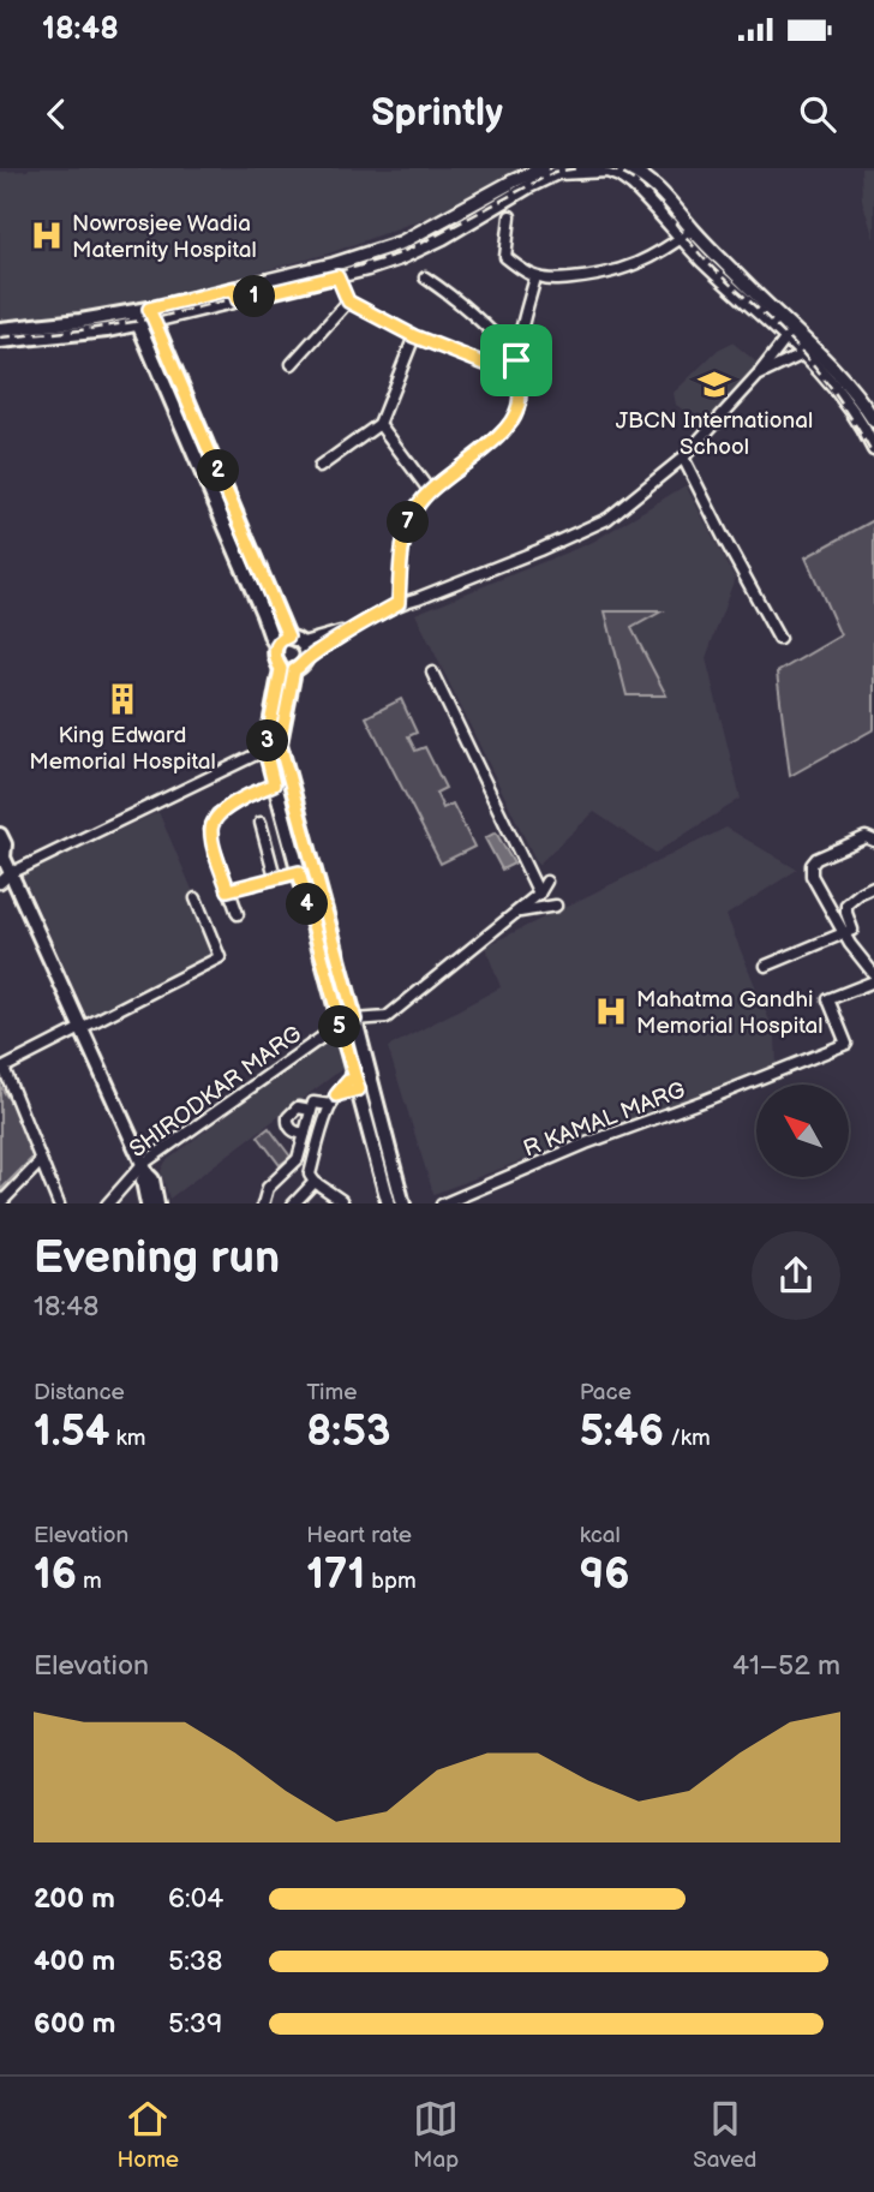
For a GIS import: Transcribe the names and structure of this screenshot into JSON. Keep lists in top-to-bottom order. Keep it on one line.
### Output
{"streets":{"street":["SHIRODKAR MARG","R KAMAL MARG"]},"places":{"hospital":["Nowrosjee Wadia Maternity Hospital","Mahatma Gandhi Memorial Hospital"],"school or university":["JBCN International School"],"building":["King Edward Memorial Hospital"]},"north":"top left","page":{"status":"18:48","header":"Sprintly","pins":["1","2","7","3","4","5"],"heading":["Evening run","18:48"],"stats":[["Distance","1.54 km"],["Time","8:53"],["Pace","5:46 /km"],["Elevation","16 m"],["Heart rate","171 bpm"],["kcal","96"]],"chart":["Elevation","41–52 m"],"list":[{"name":"200 m","note":"6:04"},{"name":"400 m","note":"5:38"},{"name":"600 m","note":"5:39"}],"tabs":["Home","Map","Saved"]}}
